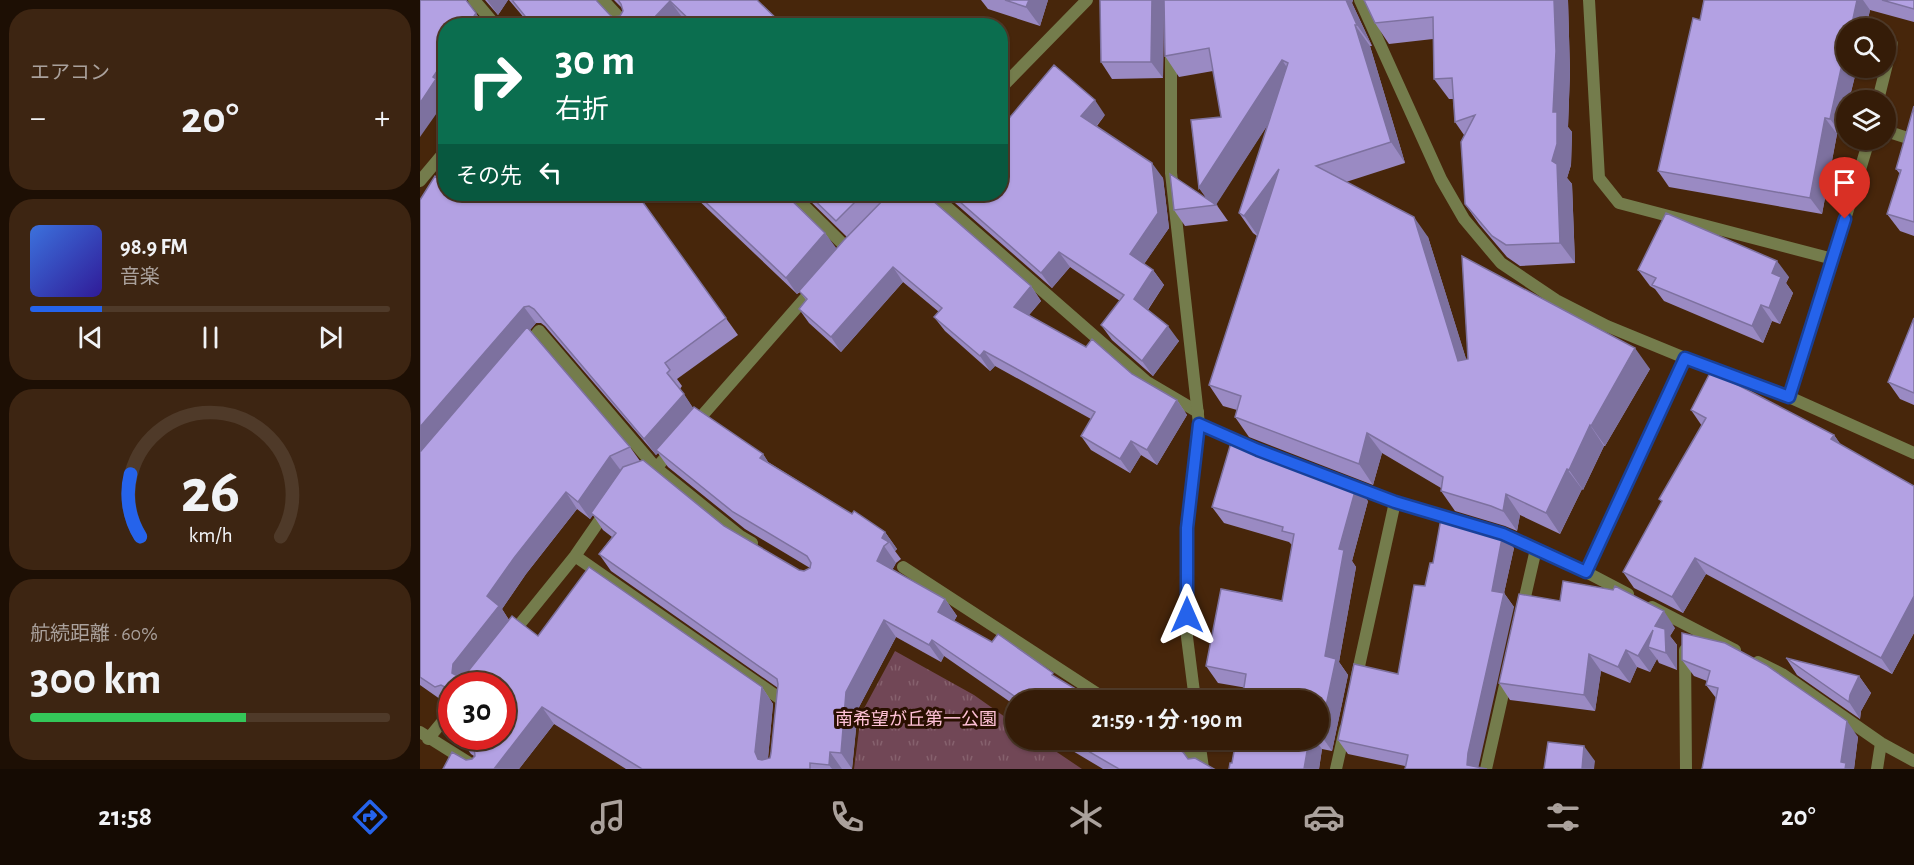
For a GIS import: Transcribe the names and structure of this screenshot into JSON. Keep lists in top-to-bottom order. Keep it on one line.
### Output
{"parks":["南希望が丘第一公園"],"page":{"tile":["エアコン",["航続距離 · 60%","300 km"]],"turn":["30 m","右折"],"heat":["−","20°","+"],"then":"その先","song":["98.9 FM","音楽"],"limit":"30","trip":"21:59 · 1 分 · 190 m","tabs":["21:58","20°"],"gauge":["26","km/h"]}}
